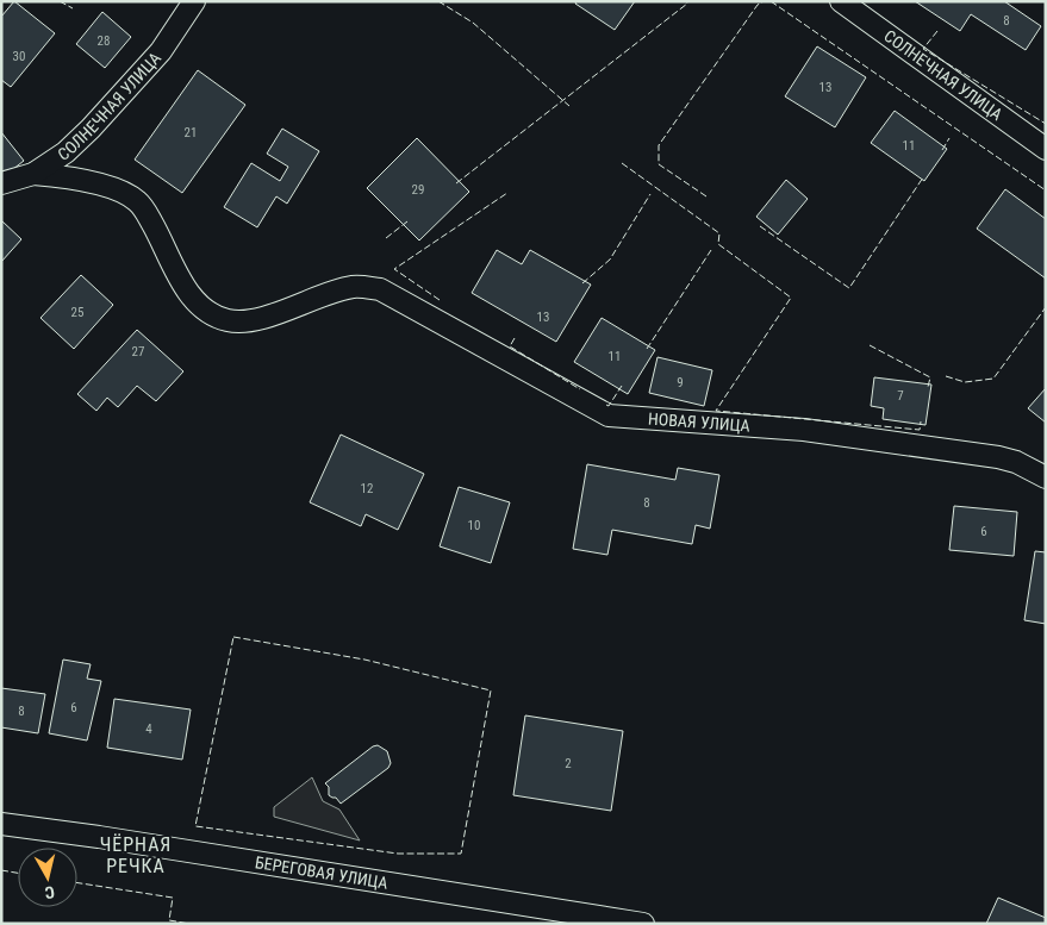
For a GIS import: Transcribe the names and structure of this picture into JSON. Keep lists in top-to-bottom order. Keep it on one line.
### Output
{"streets":{"street":["СОЛНЕЧНАЯ УЛИЦА","НОВАЯ УЛИЦА","БЕРЕГОВАЯ УЛИЦА"]},"crossings":[["СОЛНЕЧНАЯ УЛИЦА","НОВАЯ УЛИЦА"]],"districts":["ЧЁРНАЯ РЕЧКА"],"house_numbers":["8","28","30","13","21","11","29","25","13","27","11","9","7","12","8","10","6","6","8","4","2"],"north":"bottom"}
